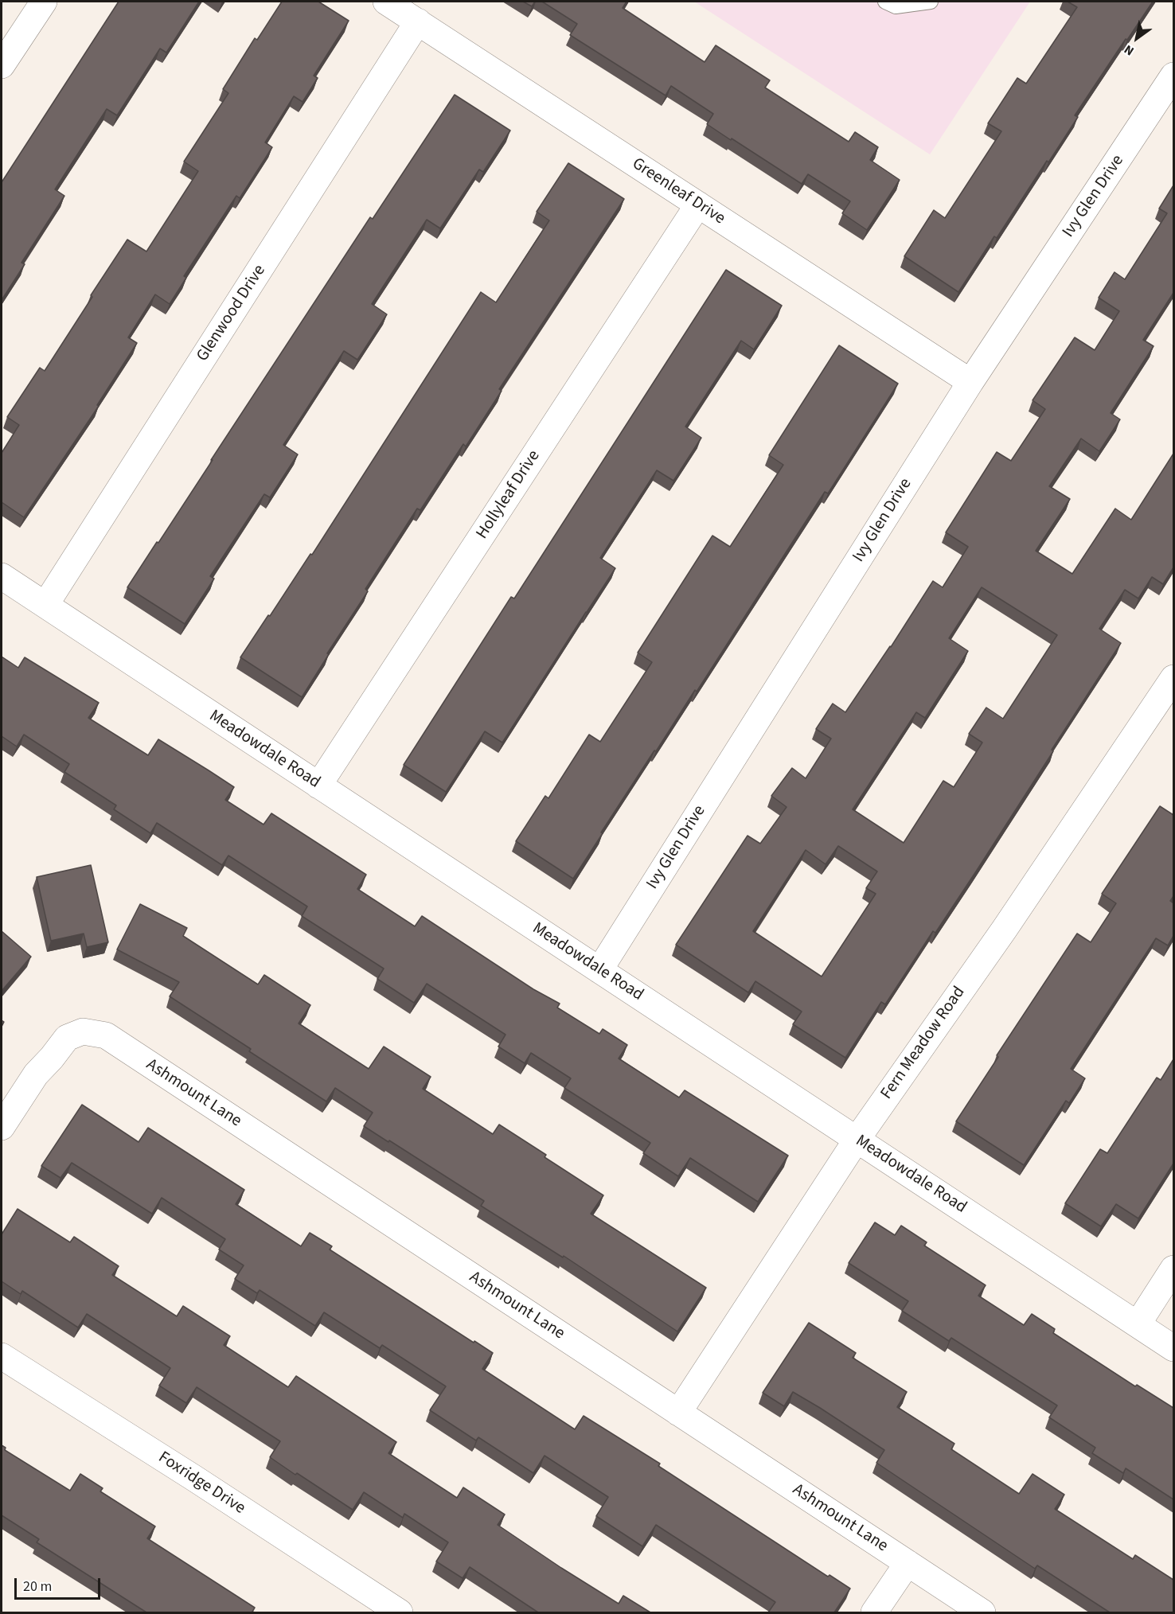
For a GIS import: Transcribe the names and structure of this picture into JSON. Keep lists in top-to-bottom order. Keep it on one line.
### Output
{"streets":{"street":["Greenleaf Drive","Ivy Glen Drive","Glenwood Drive","Hollyleaf Drive","Meadowdale Road","Fern Meadow Road","Ashmount Lane","Foxridge Drive"]},"crossings":[["Greenleaf Drive","Ivy Glen Drive"],["Greenleaf Drive","Glenwood Drive"],["Greenleaf Drive","Hollyleaf Drive"],["Ivy Glen Drive","Meadowdale Road"],["Glenwood Drive","Meadowdale Road"],["Hollyleaf Drive","Meadowdale Road"],["Meadowdale Road","Fern Meadow Road"],["Fern Meadow Road","Ashmount Lane"]],"scale_bar":"20 m","north":"bottom left"}
